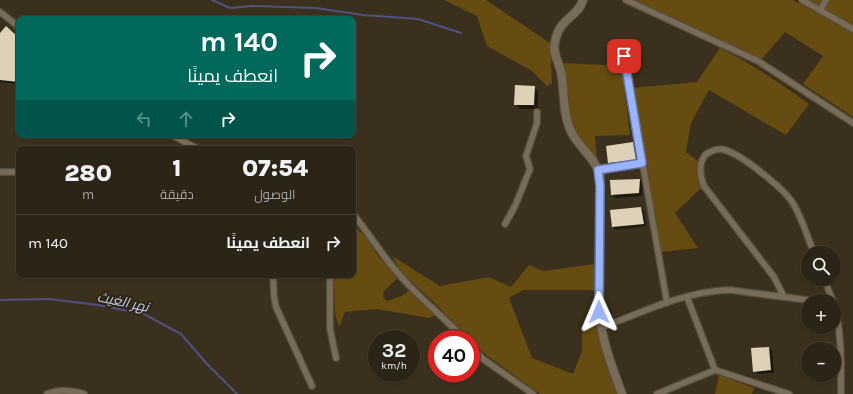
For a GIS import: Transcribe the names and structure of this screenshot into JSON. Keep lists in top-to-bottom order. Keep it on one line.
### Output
{"water":["نهر الغيث"],"page":{"turn":["140 m","انعطف يمينًا"],"eta":["07:54","الوصول","1","دقيقة","280","m"],"list":[{"name":"انعطف يمينًا","value":"140 m"}],"map_buttons":["+","−"],"speed":"32 km/h","limit":"40"}}
